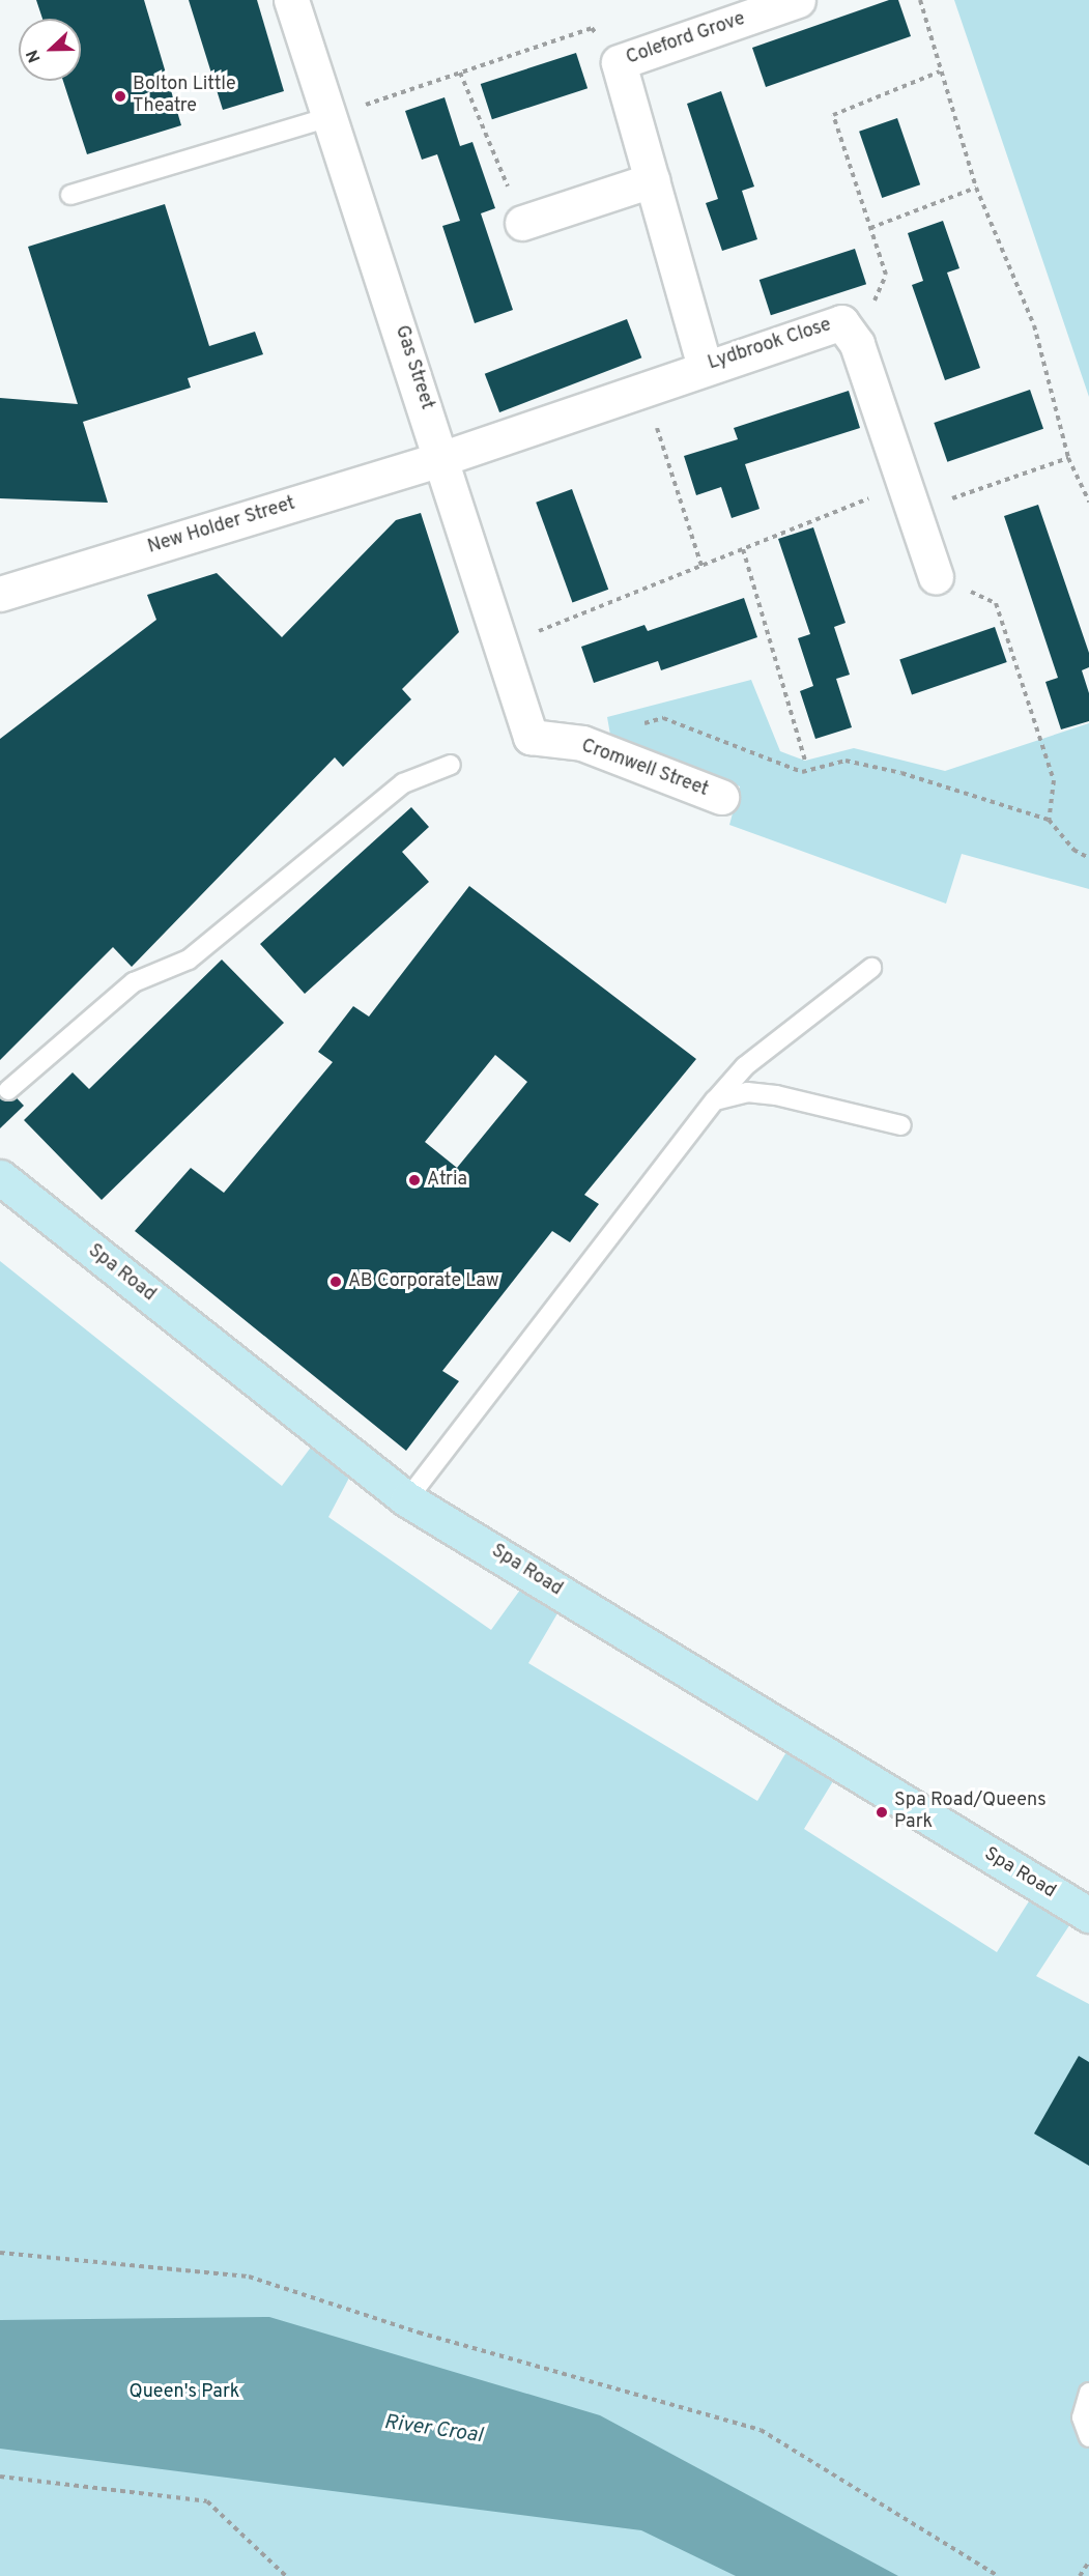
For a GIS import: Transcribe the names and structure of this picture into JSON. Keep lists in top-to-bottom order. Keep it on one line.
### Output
{"streets":{"main road":["Spa Road"],"street":["Coleford Grove","Lydbrook Close","Gas Street","New Holder Street","Cromwell Street"]},"crossings":[["Coleford Grove","Lydbrook Close"],["Lydbrook Close","Gas Street"],["Lydbrook Close","New Holder Street"],["Gas Street","New Holder Street"],["Gas Street","Cromwell Street"]],"water":["River Croal"],"parks":["Queen's Park"],"places":["Bolton Little Theatre","Atria","AB Corporate Law","Spa Road/Queens Park"],"north":"left"}
